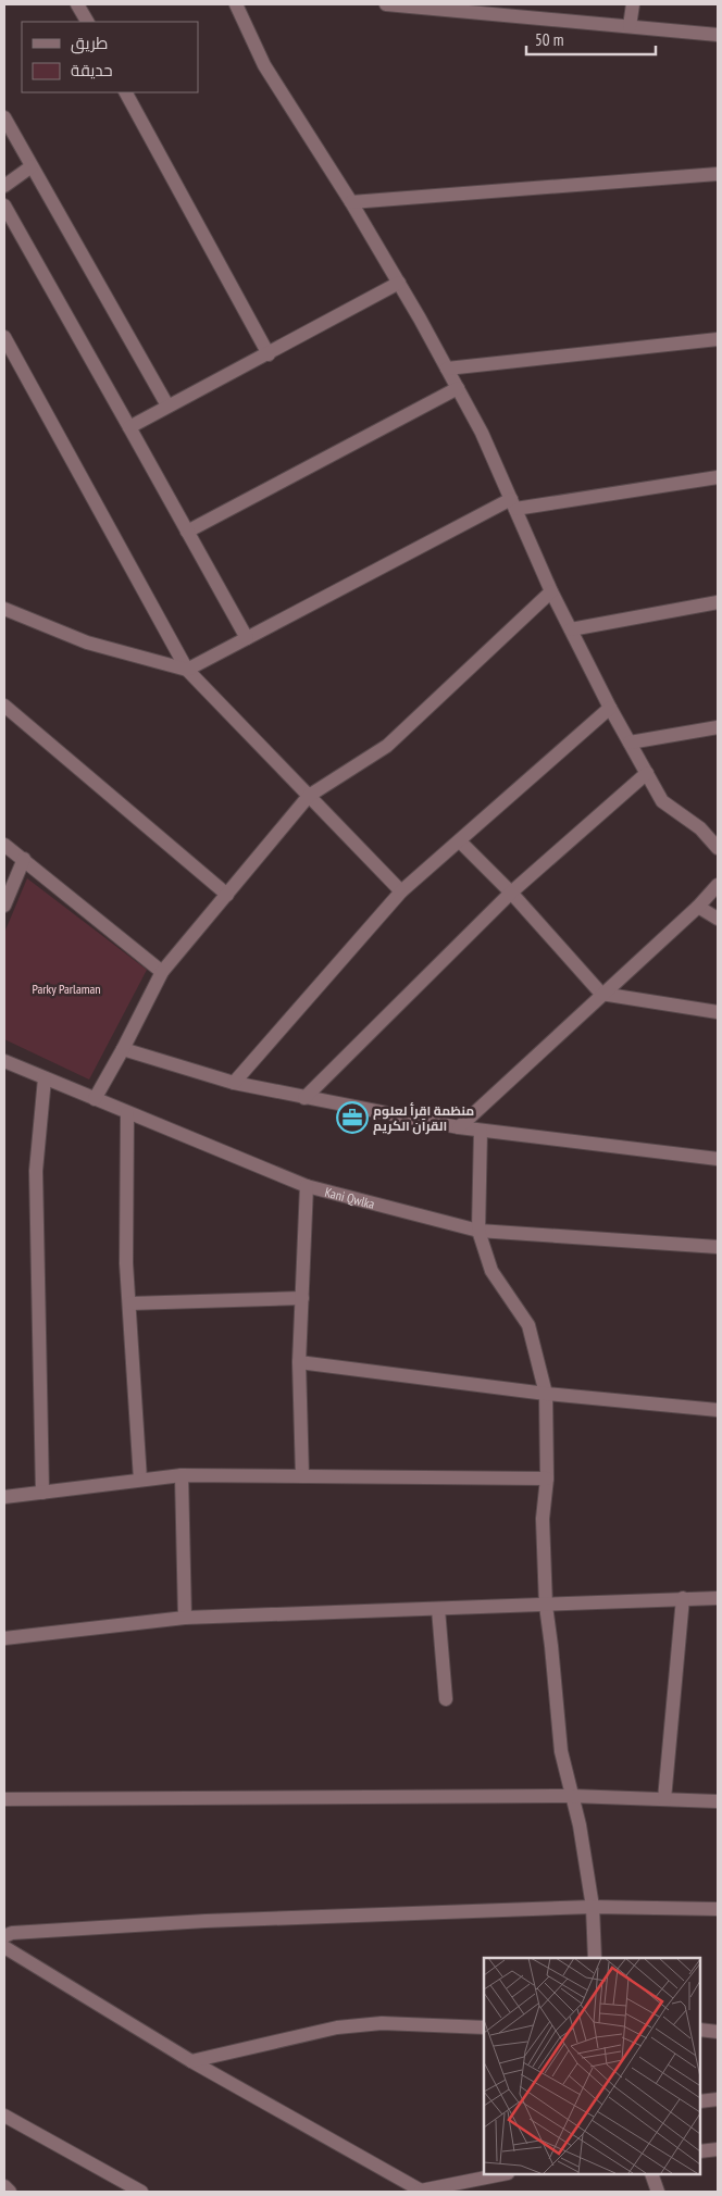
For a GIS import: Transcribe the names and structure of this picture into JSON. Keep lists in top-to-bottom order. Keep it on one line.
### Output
{"streets":{"street":["Kani Qwlka"]},"parks":["Parky Parlaman"],"places":{"office":["منظمة اقرأ لعلوم القرآن الكريم"]},"legend":["طريق","حديقة"],"scale_bar":"50 m"}
